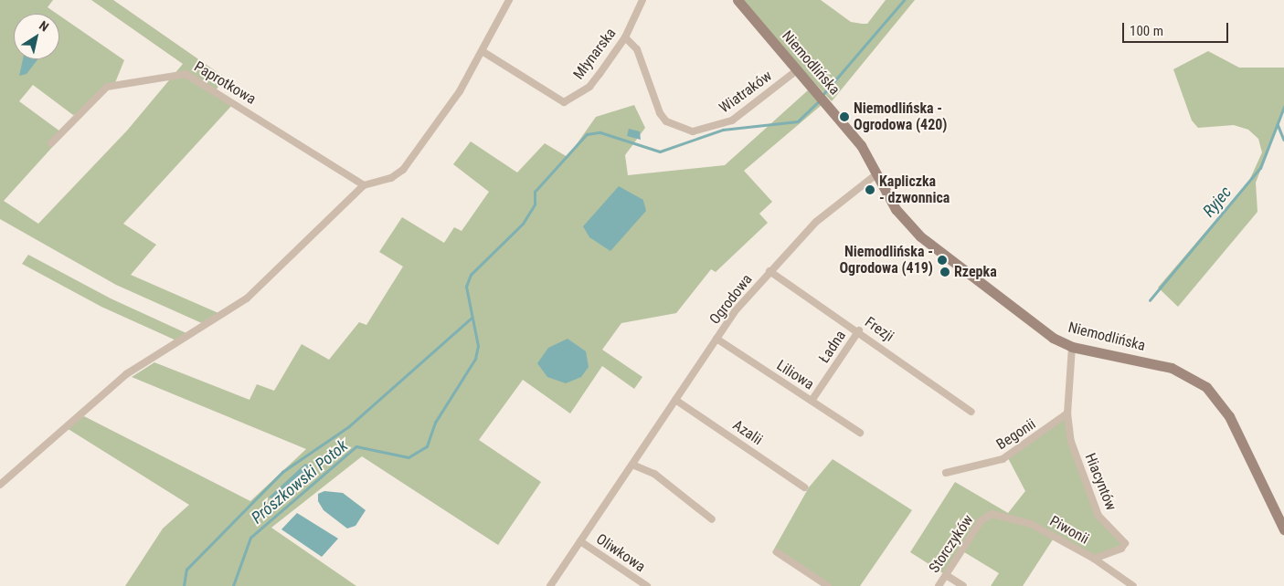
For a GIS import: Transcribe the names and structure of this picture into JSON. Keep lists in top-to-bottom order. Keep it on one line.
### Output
{"streets":{"main road":["Niemodlińska"],"street":["Młynarska","Paprotkowa","Wiatraków","Ogrodowa","Frezji","Ładna","Liliowa","Azalii","Begonii","Hiacyntów","Piwonii","Storczyków","Oliwkowa"]},"crossings":[["Młynarska","Wiatraków"],["Niemodlińska","Wiatraków"],["Niemodlińska","Ogrodowa"],["Ogrodowa","Frezji"],["Ogrodowa","Liliowa"],["Ogrodowa","Azalii"],["Ogrodowa","Oliwkowa"],["Frezji","Ładna"],["Ładna","Liliowa"],["Begonii","Hiacyntów"],["Hiacyntów","Piwonii"],["Piwonii","Storczyków"]],"water":["Ryjec","Prószkowski Potok"],"places":["Niemodlińska - Ogrodowa (420)","Kapliczka - dzwonnica","Niemodlińska - Ogrodowa (419)","Rzepka"],"scale_bar":"100 m","north":"top right"}
